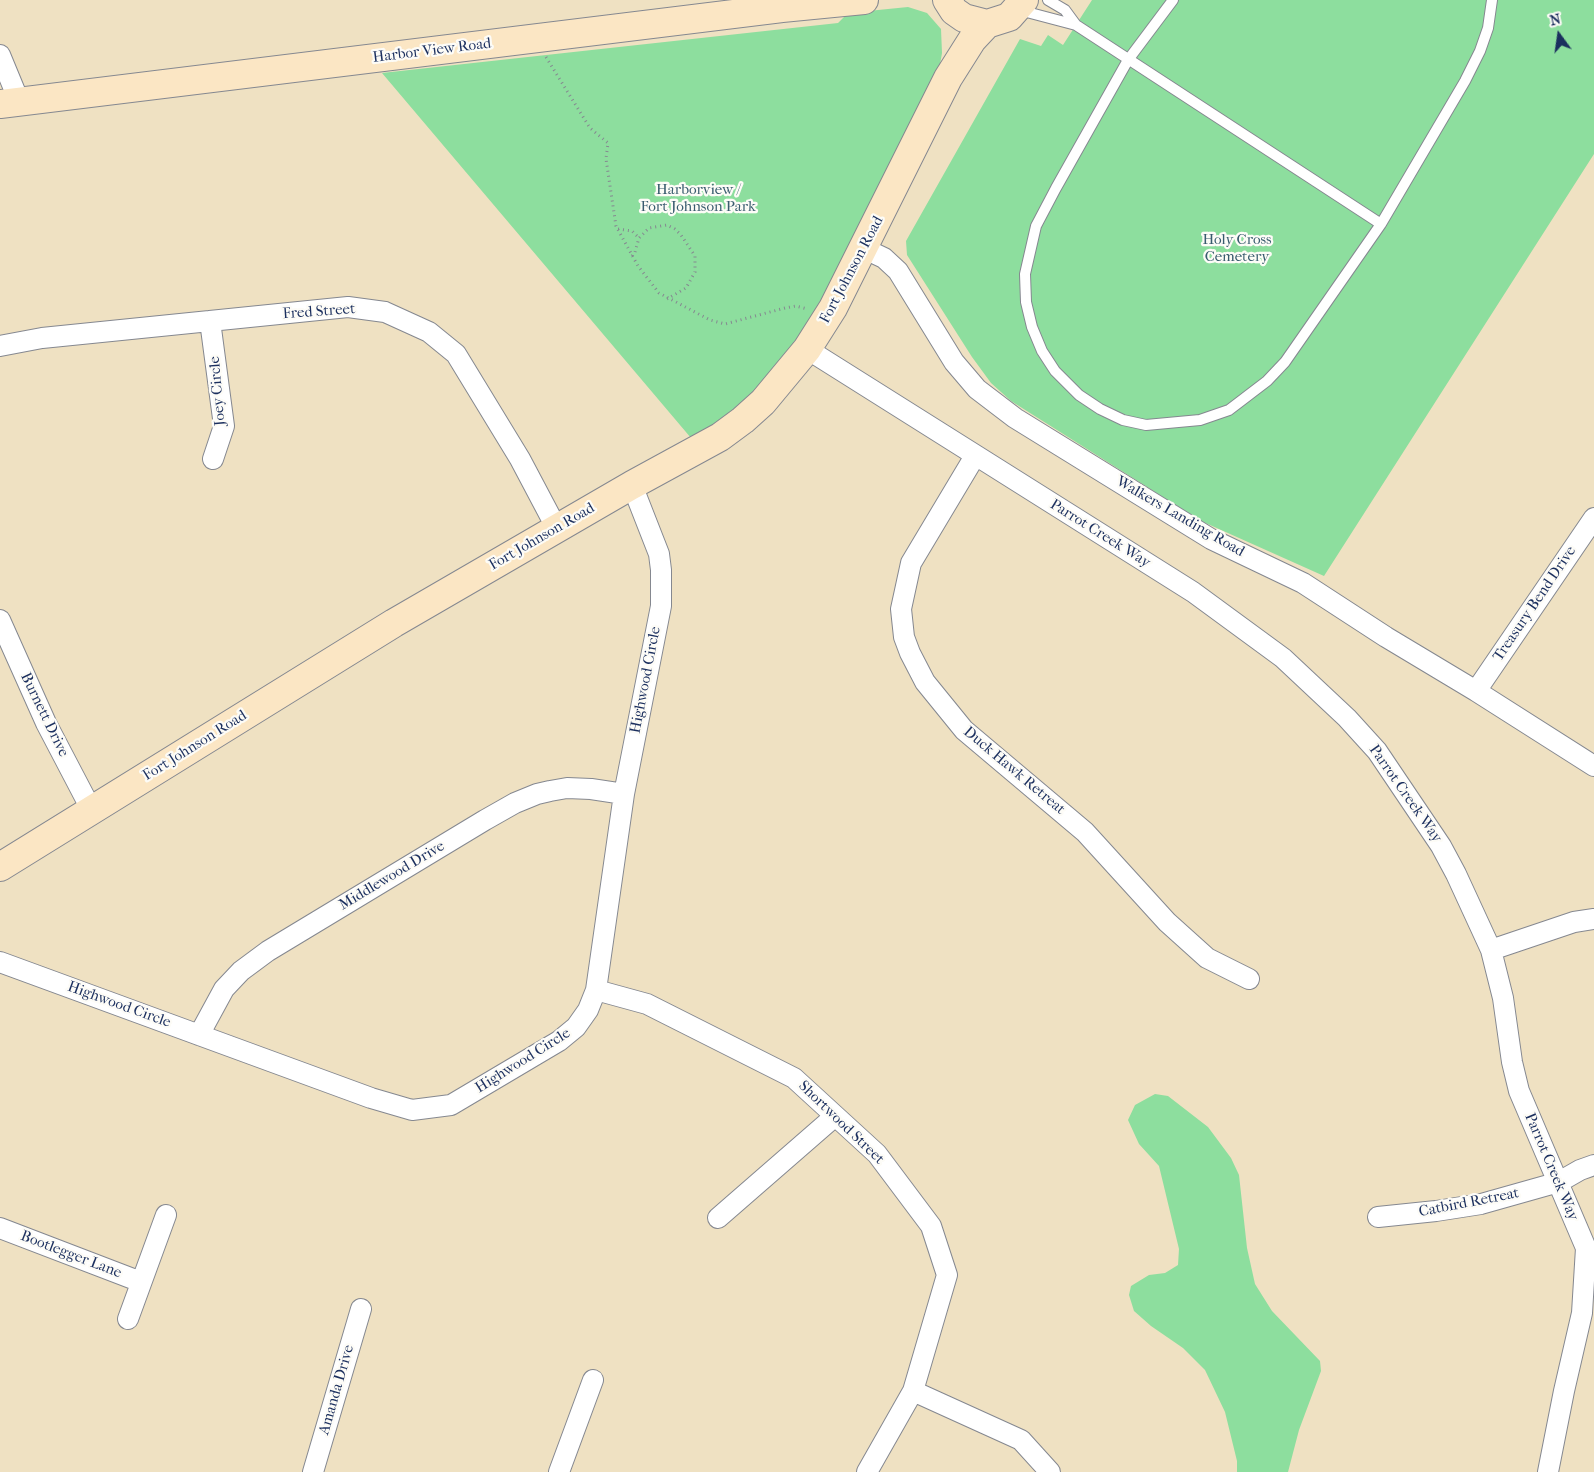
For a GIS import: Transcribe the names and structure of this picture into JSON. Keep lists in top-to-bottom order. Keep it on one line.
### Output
{"streets":{"main road":["Harbor View Road","Fort Johnson Road"],"street":["Fred Street","Joey Circle","Walkers Landing Road","Parrot Creek Way","Treasury Bend Drive","Highwood Circle","Burnett Drive","Duck Hawk Retreat","Middlewood Drive","Shortwood Street","Catbird Retreat","Bootlegger Lane","Amanda Drive"]},"crossings":[["Fort Johnson Road","Fred Street"],["Fort Johnson Road","Walkers Landing Road"],["Fort Johnson Road","Parrot Creek Way"],["Fort Johnson Road","Highwood Circle"],["Fort Johnson Road","Burnett Drive"],["Fred Street","Joey Circle"],["Walkers Landing Road","Treasury Bend Drive"],["Parrot Creek Way","Duck Hawk Retreat"],["Parrot Creek Way","Catbird Retreat"],["Highwood Circle","Middlewood Drive"],["Highwood Circle","Shortwood Street"]],"parks":["Harborview / Fort Johnson Park","Holy Cross Cemetery"],"north":"top"}
